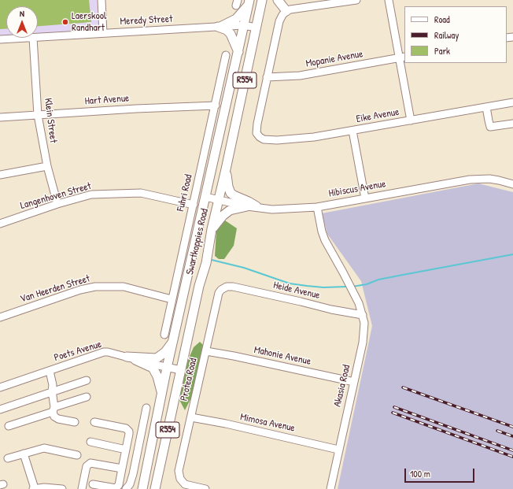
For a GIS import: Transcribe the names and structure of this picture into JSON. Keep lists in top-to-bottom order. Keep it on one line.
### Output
{"streets":{"main road":["R554","Swartkoppies Road"],"street":["Meredy Street","Mopanie Avenue","Hart Avenue","Eike Avenue","Klein Street","Hibiscus Avenue","Fuhri Road","Langenhoven Street","Van Heerden Street","Heide Avenue","Poets Avenue","Mahonie Avenue","Protea Road","Akasia Road","Mimosa Avenue"]},"crossings":[["Meredy Street","Klein Street"],["Meredy Street","Swartkoppies Road"],["Mopanie Avenue","Eike Avenue"],["Hart Avenue","Klein Street"],["Hart Avenue","Fuhri Road"],["Klein Street","Langenhoven Street"],["Hibiscus Avenue","Swartkoppies Road"],["Hibiscus Avenue","Akasia Road"],["Fuhri Road","Langenhoven Street"],["Fuhri Road","Van Heerden Street"],["Swartkoppies Road","Poets Avenue"],["Heide Avenue","Protea Road"],["Heide Avenue","Akasia Road"],["Mahonie Avenue","Protea Road"],["Mahonie Avenue","Akasia Road"],["Protea Road","Mimosa Avenue"],["Akasia Road","Mimosa Avenue"]],"places":["Laerskool Randhart"],"legend":["Road","Railway","Park"],"scale_bar":"100 m","north":"top"}
